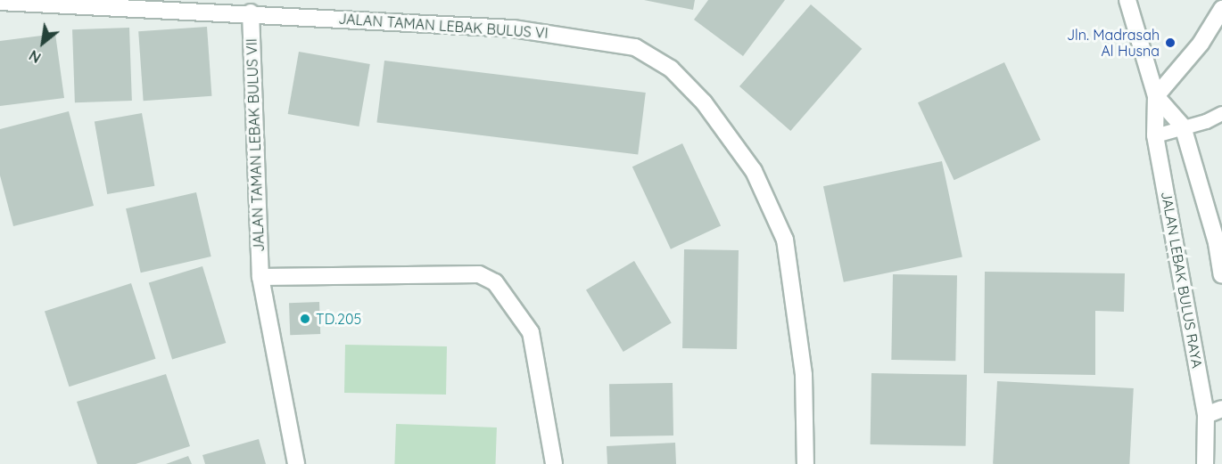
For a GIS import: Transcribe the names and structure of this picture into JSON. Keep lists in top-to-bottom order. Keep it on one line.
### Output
{"streets":{"street":["JALAN TAMAN LEBAK BULUS VI","JALAN TAMAN LEBAK BULUS VII","JALAN LEBAK BULUS RAYA"]},"crossings":[["JALAN TAMAN LEBAK BULUS VI","JALAN TAMAN LEBAK BULUS VII"]],"places":["Jln. Madrasah Al Husna","TD.205"],"north":"bottom left"}
